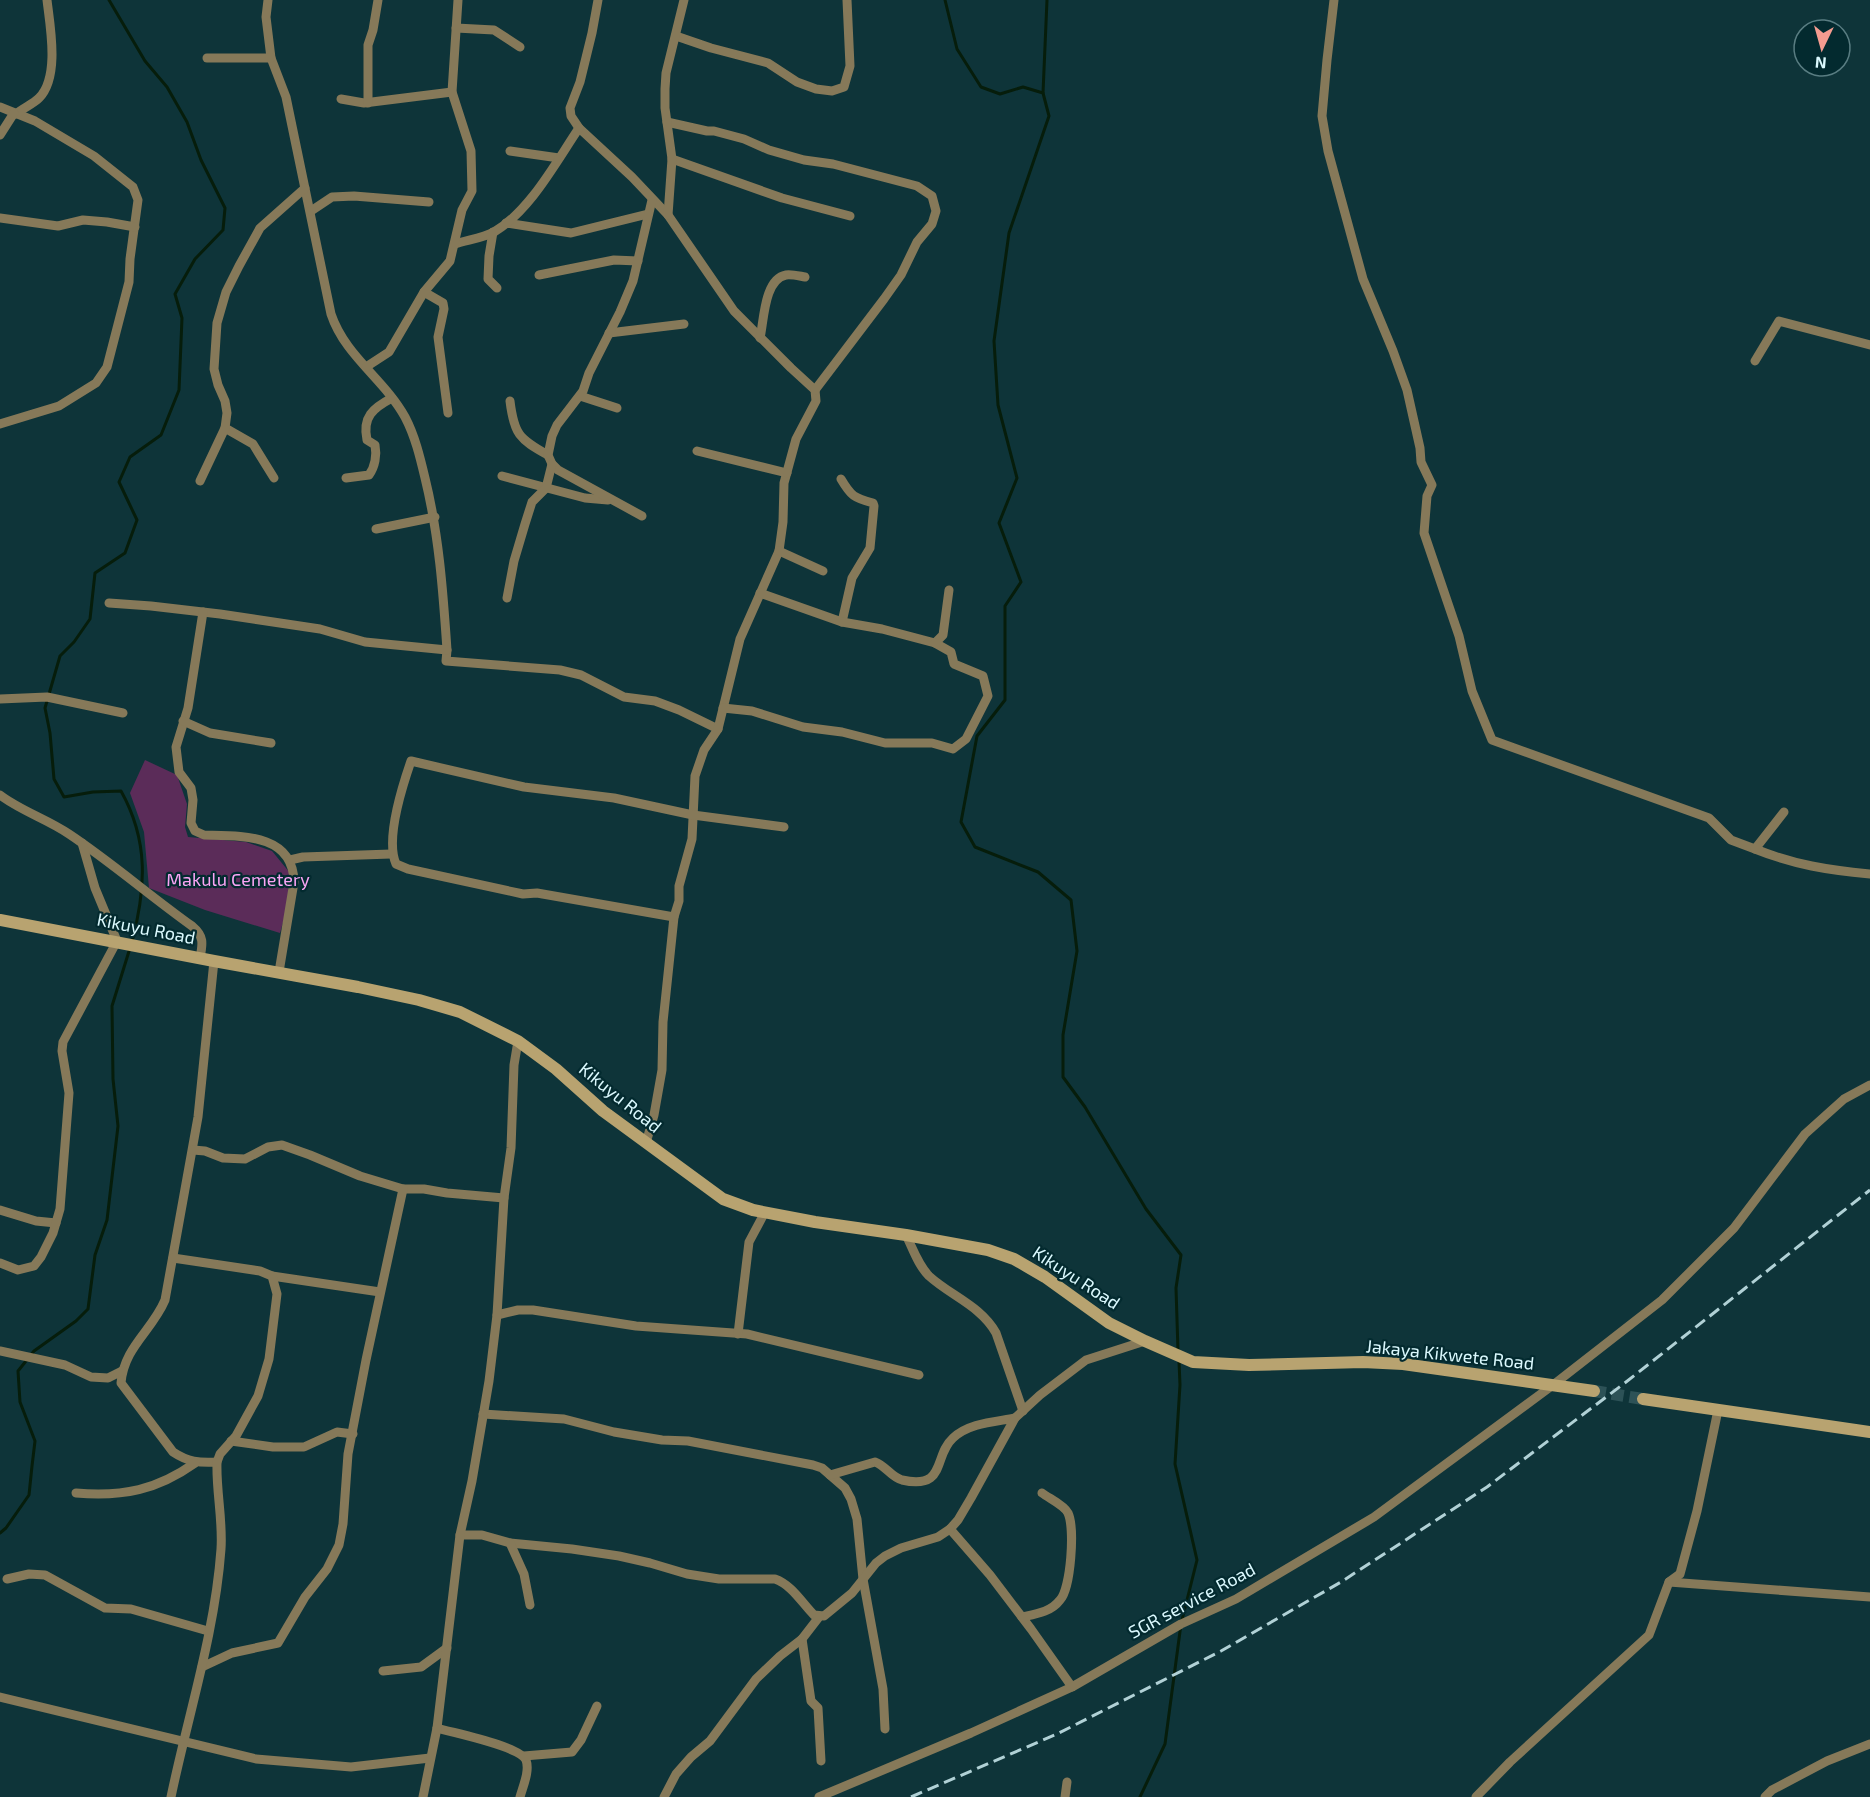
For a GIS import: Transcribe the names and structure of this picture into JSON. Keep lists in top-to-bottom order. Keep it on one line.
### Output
{"streets":{"main road":["Kikuyu Road","Jakaya Kikwete Road"],"street":["SGR service Road"]},"crossings":[["Kikuyu Road","Jakaya Kikwete Road"],["Jakaya Kikwete Road","SGR service Road"]],"parks":["Makulu Cemetery"],"north":"bottom"}
